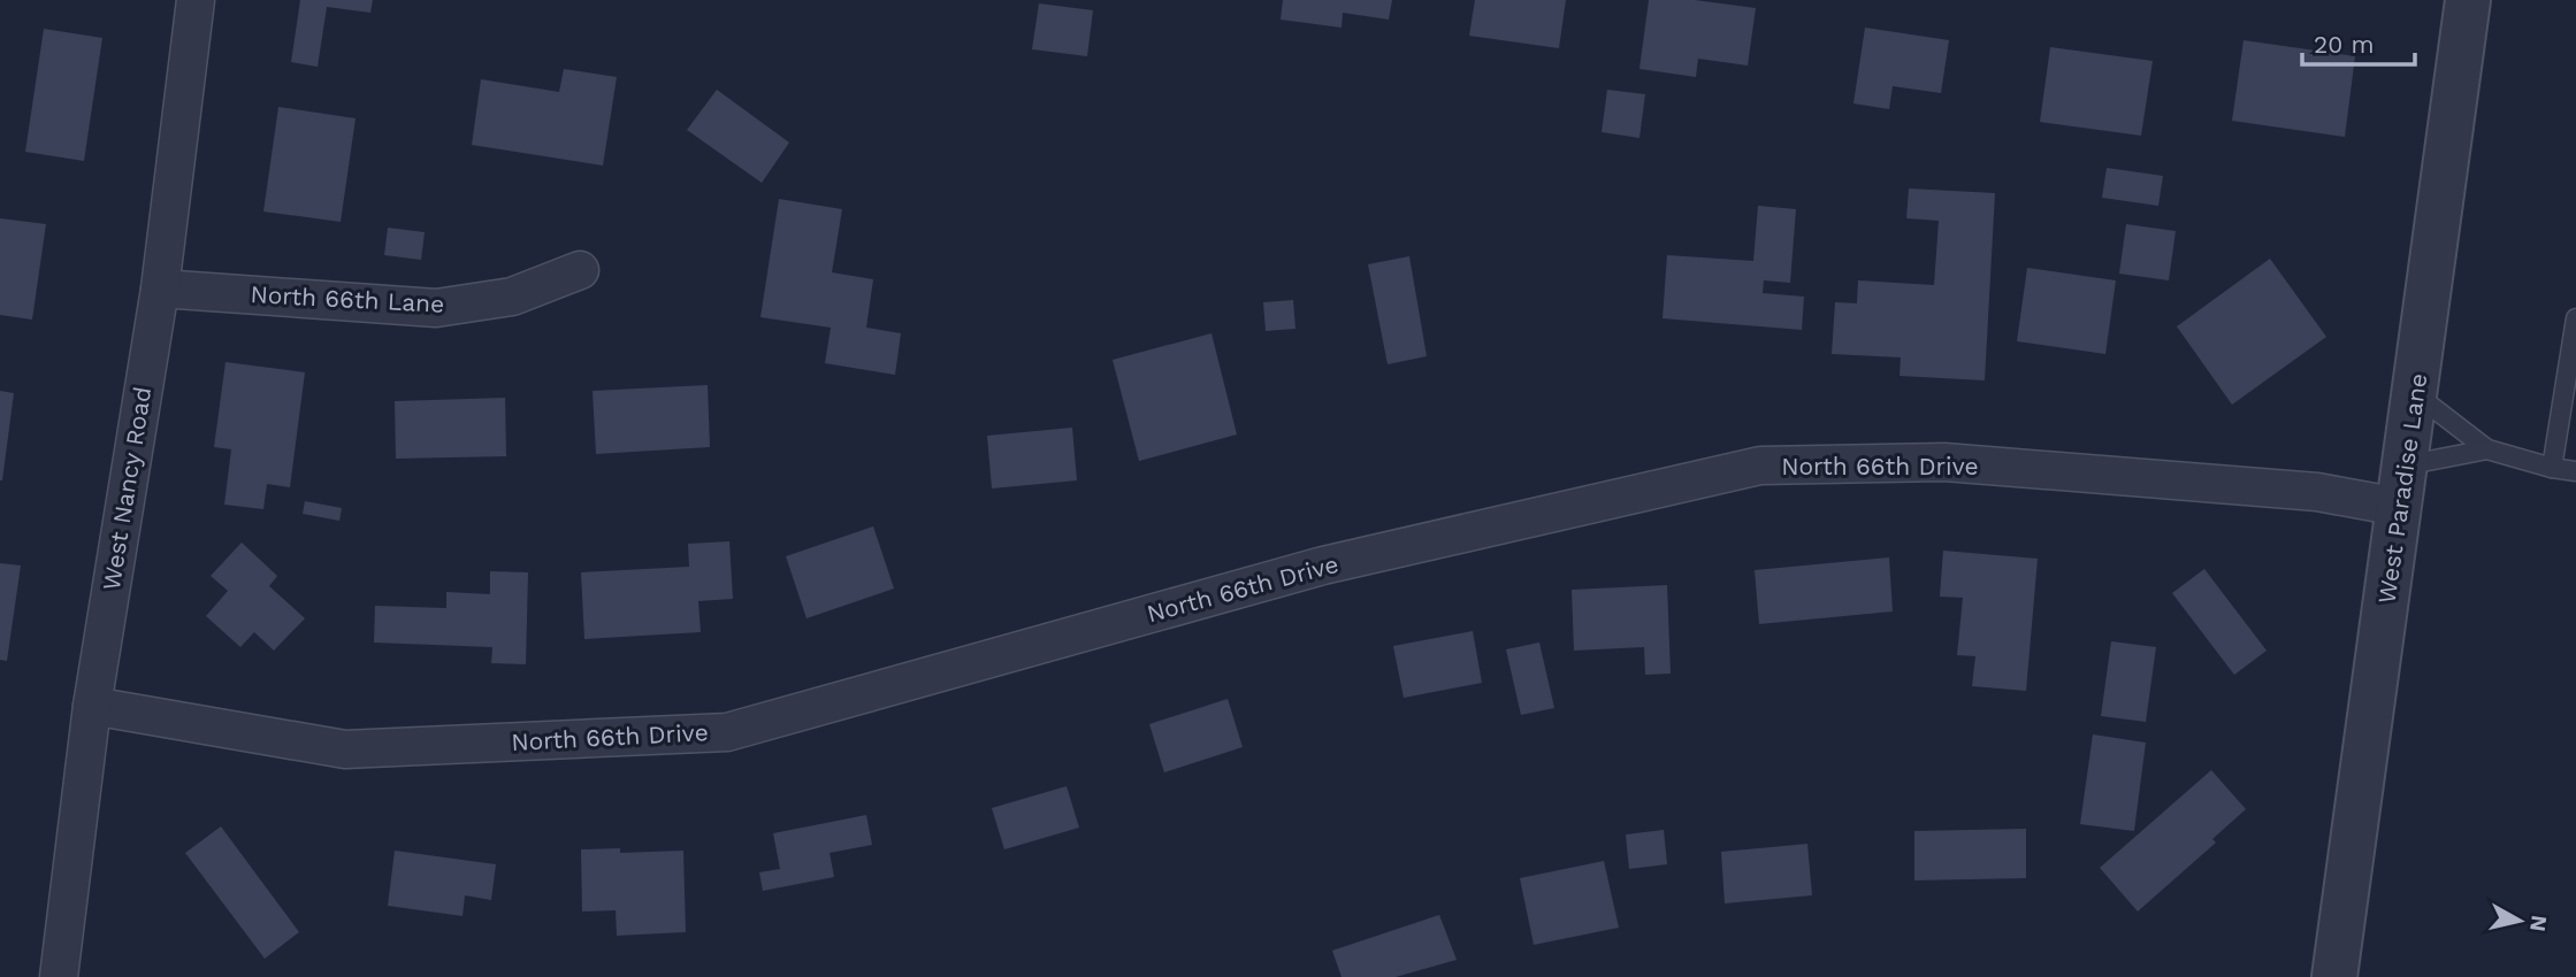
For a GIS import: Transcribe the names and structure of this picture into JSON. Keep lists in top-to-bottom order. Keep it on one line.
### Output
{"streets":{"street":["North 66th Lane","North 66th Drive","West Nancy Road","West Paradise Lane"]},"crossings":[["North 66th Lane","West Nancy Road"],["North 66th Drive","West Nancy Road"],["North 66th Drive","West Paradise Lane"]],"scale_bar":"20 m","north":"right"}
